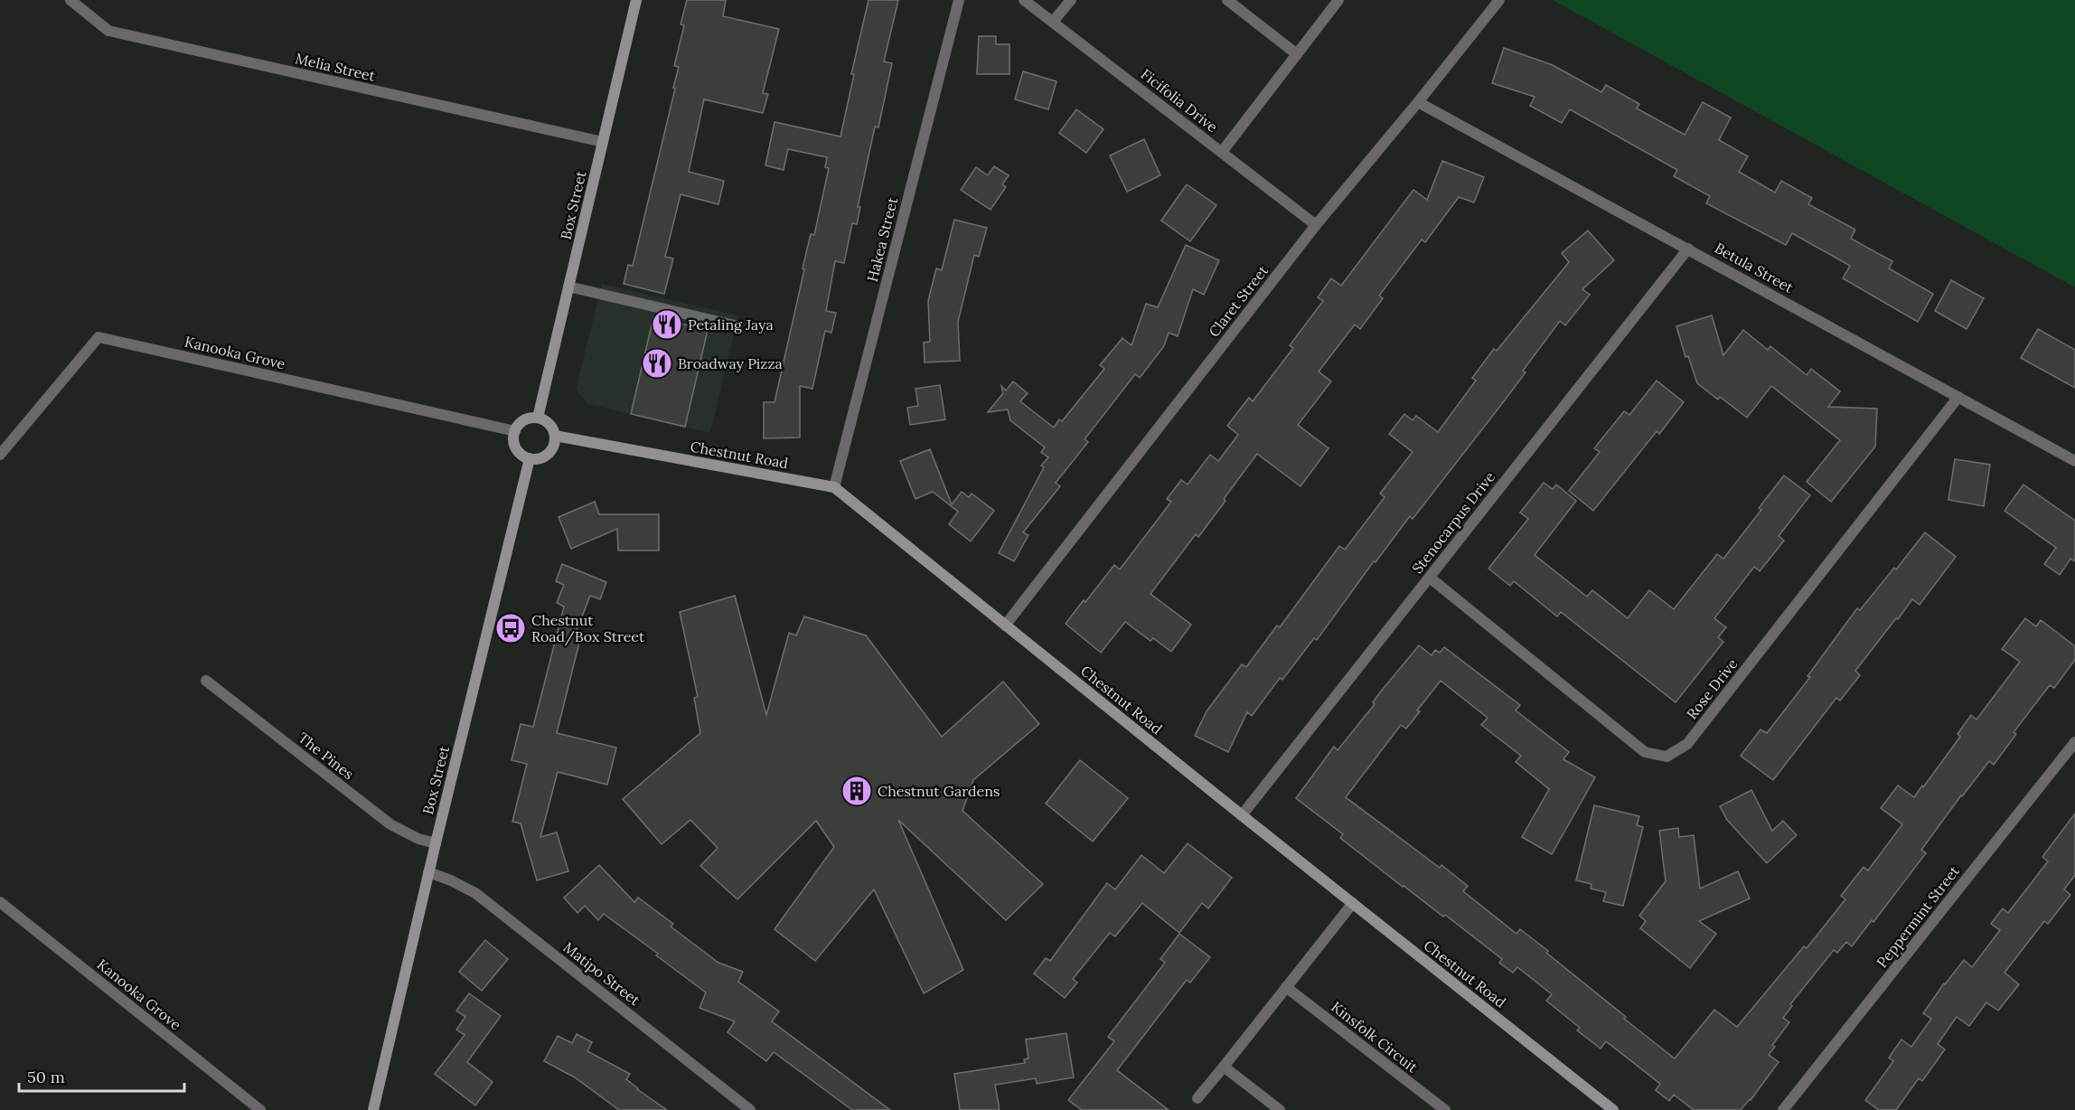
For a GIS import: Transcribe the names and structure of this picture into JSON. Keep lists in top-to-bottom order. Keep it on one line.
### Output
{"streets":{"street":["Melia Street","Ficifolia Drive","Box Street","Hakea Street","Betula Street","Claret Street","Kanooka Grove","Chestnut Road","Stenocarpus Drive","Rose Drive","The Pines","Peppermint Street","Matipo Street","Kinsfolk Circuit"]},"crossings":[["Melia Street","Box Street"],["Ficifolia Drive","Claret Street"],["Box Street","Kanooka Grove"],["Box Street","Chestnut Road"],["Box Street","The Pines"],["Box Street","Matipo Street"],["Hakea Street","Chestnut Road"],["Betula Street","Claret Street"],["Betula Street","Stenocarpus Drive"],["Betula Street","Rose Drive"],["Claret Street","Chestnut Road"],["Kanooka Grove","Chestnut Road"],["Chestnut Road","Stenocarpus Drive"],["Stenocarpus Drive","Rose Drive"]],"places":{"restaurant":["Petaling Jaya","Broadway Pizza"],"bus stop":["Chestnut Road/Box Street"],"building":["Chestnut Gardens"]},"scale_bar":"50 m"}
